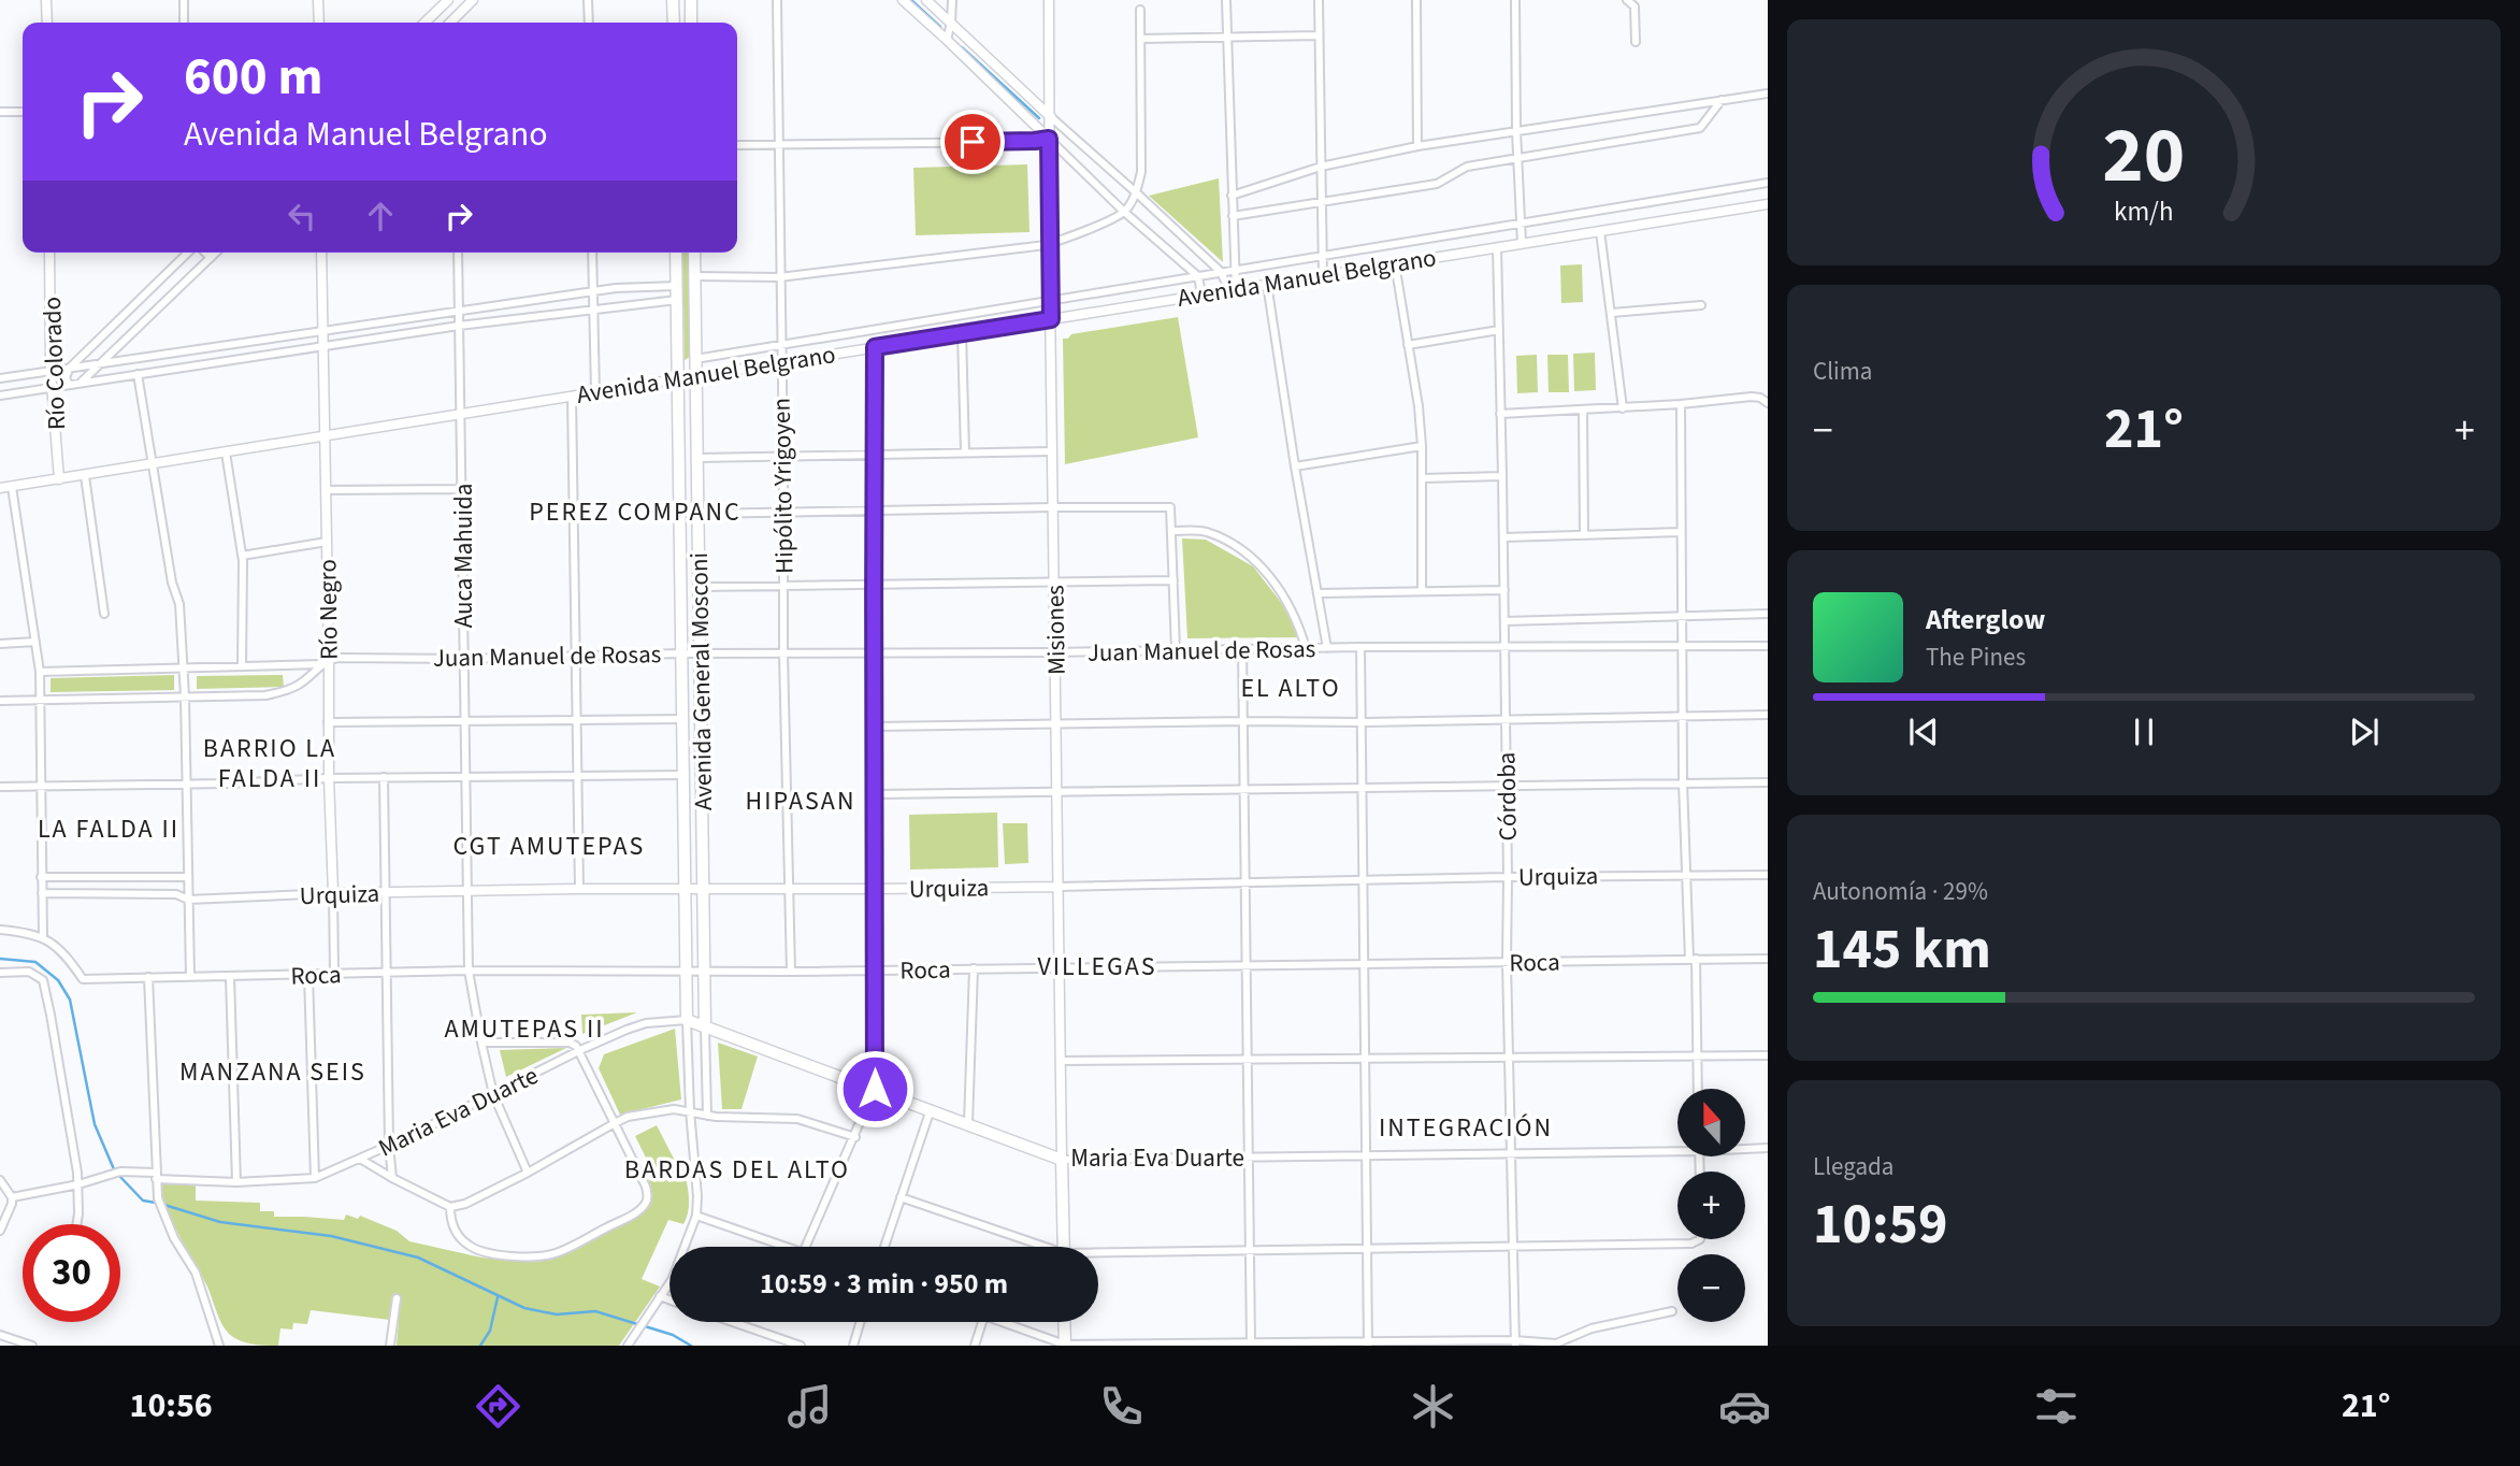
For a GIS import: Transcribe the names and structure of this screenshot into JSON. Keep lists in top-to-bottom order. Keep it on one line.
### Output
{"streets":{"main road":["Misiones","Avenida General Mosconi","Maria Eva Duarte"],"street":["Avenida Manuel Belgrano","Río Colorado","Hipólito Yrigoyen","Auca Mahuida","Río Negro","Juan Manuel de Rosas","Córdoba","Urquiza","Roca"]},"crossings":[["Avenida Manuel Belgrano","Río Colorado"],["Avenida Manuel Belgrano","Hipólito Yrigoyen"],["Avenida Manuel Belgrano","Auca Mahuida"],["Avenida Manuel Belgrano","Río Negro"],["Avenida Manuel Belgrano","Misiones"],["Avenida Manuel Belgrano","Avenida General Mosconi"],["Avenida Manuel Belgrano","Córdoba"],["Hipólito Yrigoyen","Juan Manuel de Rosas"],["Hipólito Yrigoyen","Urquiza"],["Hipólito Yrigoyen","Roca"],["Auca Mahuida","Juan Manuel de Rosas"],["Auca Mahuida","Urquiza"],["Auca Mahuida","Roca"],["Auca Mahuida","Maria Eva Duarte"],["Río Negro","Juan Manuel de Rosas"],["Río Negro","Urquiza"],["Río Negro","Roca"],["Misiones","Juan Manuel de Rosas"],["Misiones","Urquiza"],["Misiones","Roca"],["Misiones","Maria Eva Duarte"],["Juan Manuel de Rosas","Avenida General Mosconi"],["Juan Manuel de Rosas","Córdoba"],["Avenida General Mosconi","Urquiza"],["Avenida General Mosconi","Roca"],["Avenida General Mosconi","Maria Eva Duarte"],["Córdoba","Urquiza"],["Córdoba","Roca"],["Córdoba","Maria Eva Duarte"]],"districts":["PEREZ COMPANC","EL ALTO","BARRIO LA FALDA II","HIPASAN","LA FALDA II","CGT AMUTEPAS","VILLEGAS","AMUTEPAS II","MANZANA SEIS","INTEGRACIÓN","BARDAS DEL ALTO"],"north":"top","page":{"turn":["600 m","Avenida Manuel Belgrano"],"tile":["Clima",["Autonomía · 29%","145 km"],["Llegada","10:59"]],"heat":["−","21°","+"],"song":["Afterglow","The Pines"],"map_buttons":["+","−"],"limit":"30","trip":"10:59 · 3 min · 950 m","tabs":["10:56","21°"],"gauge":["20","km/h"]}}
